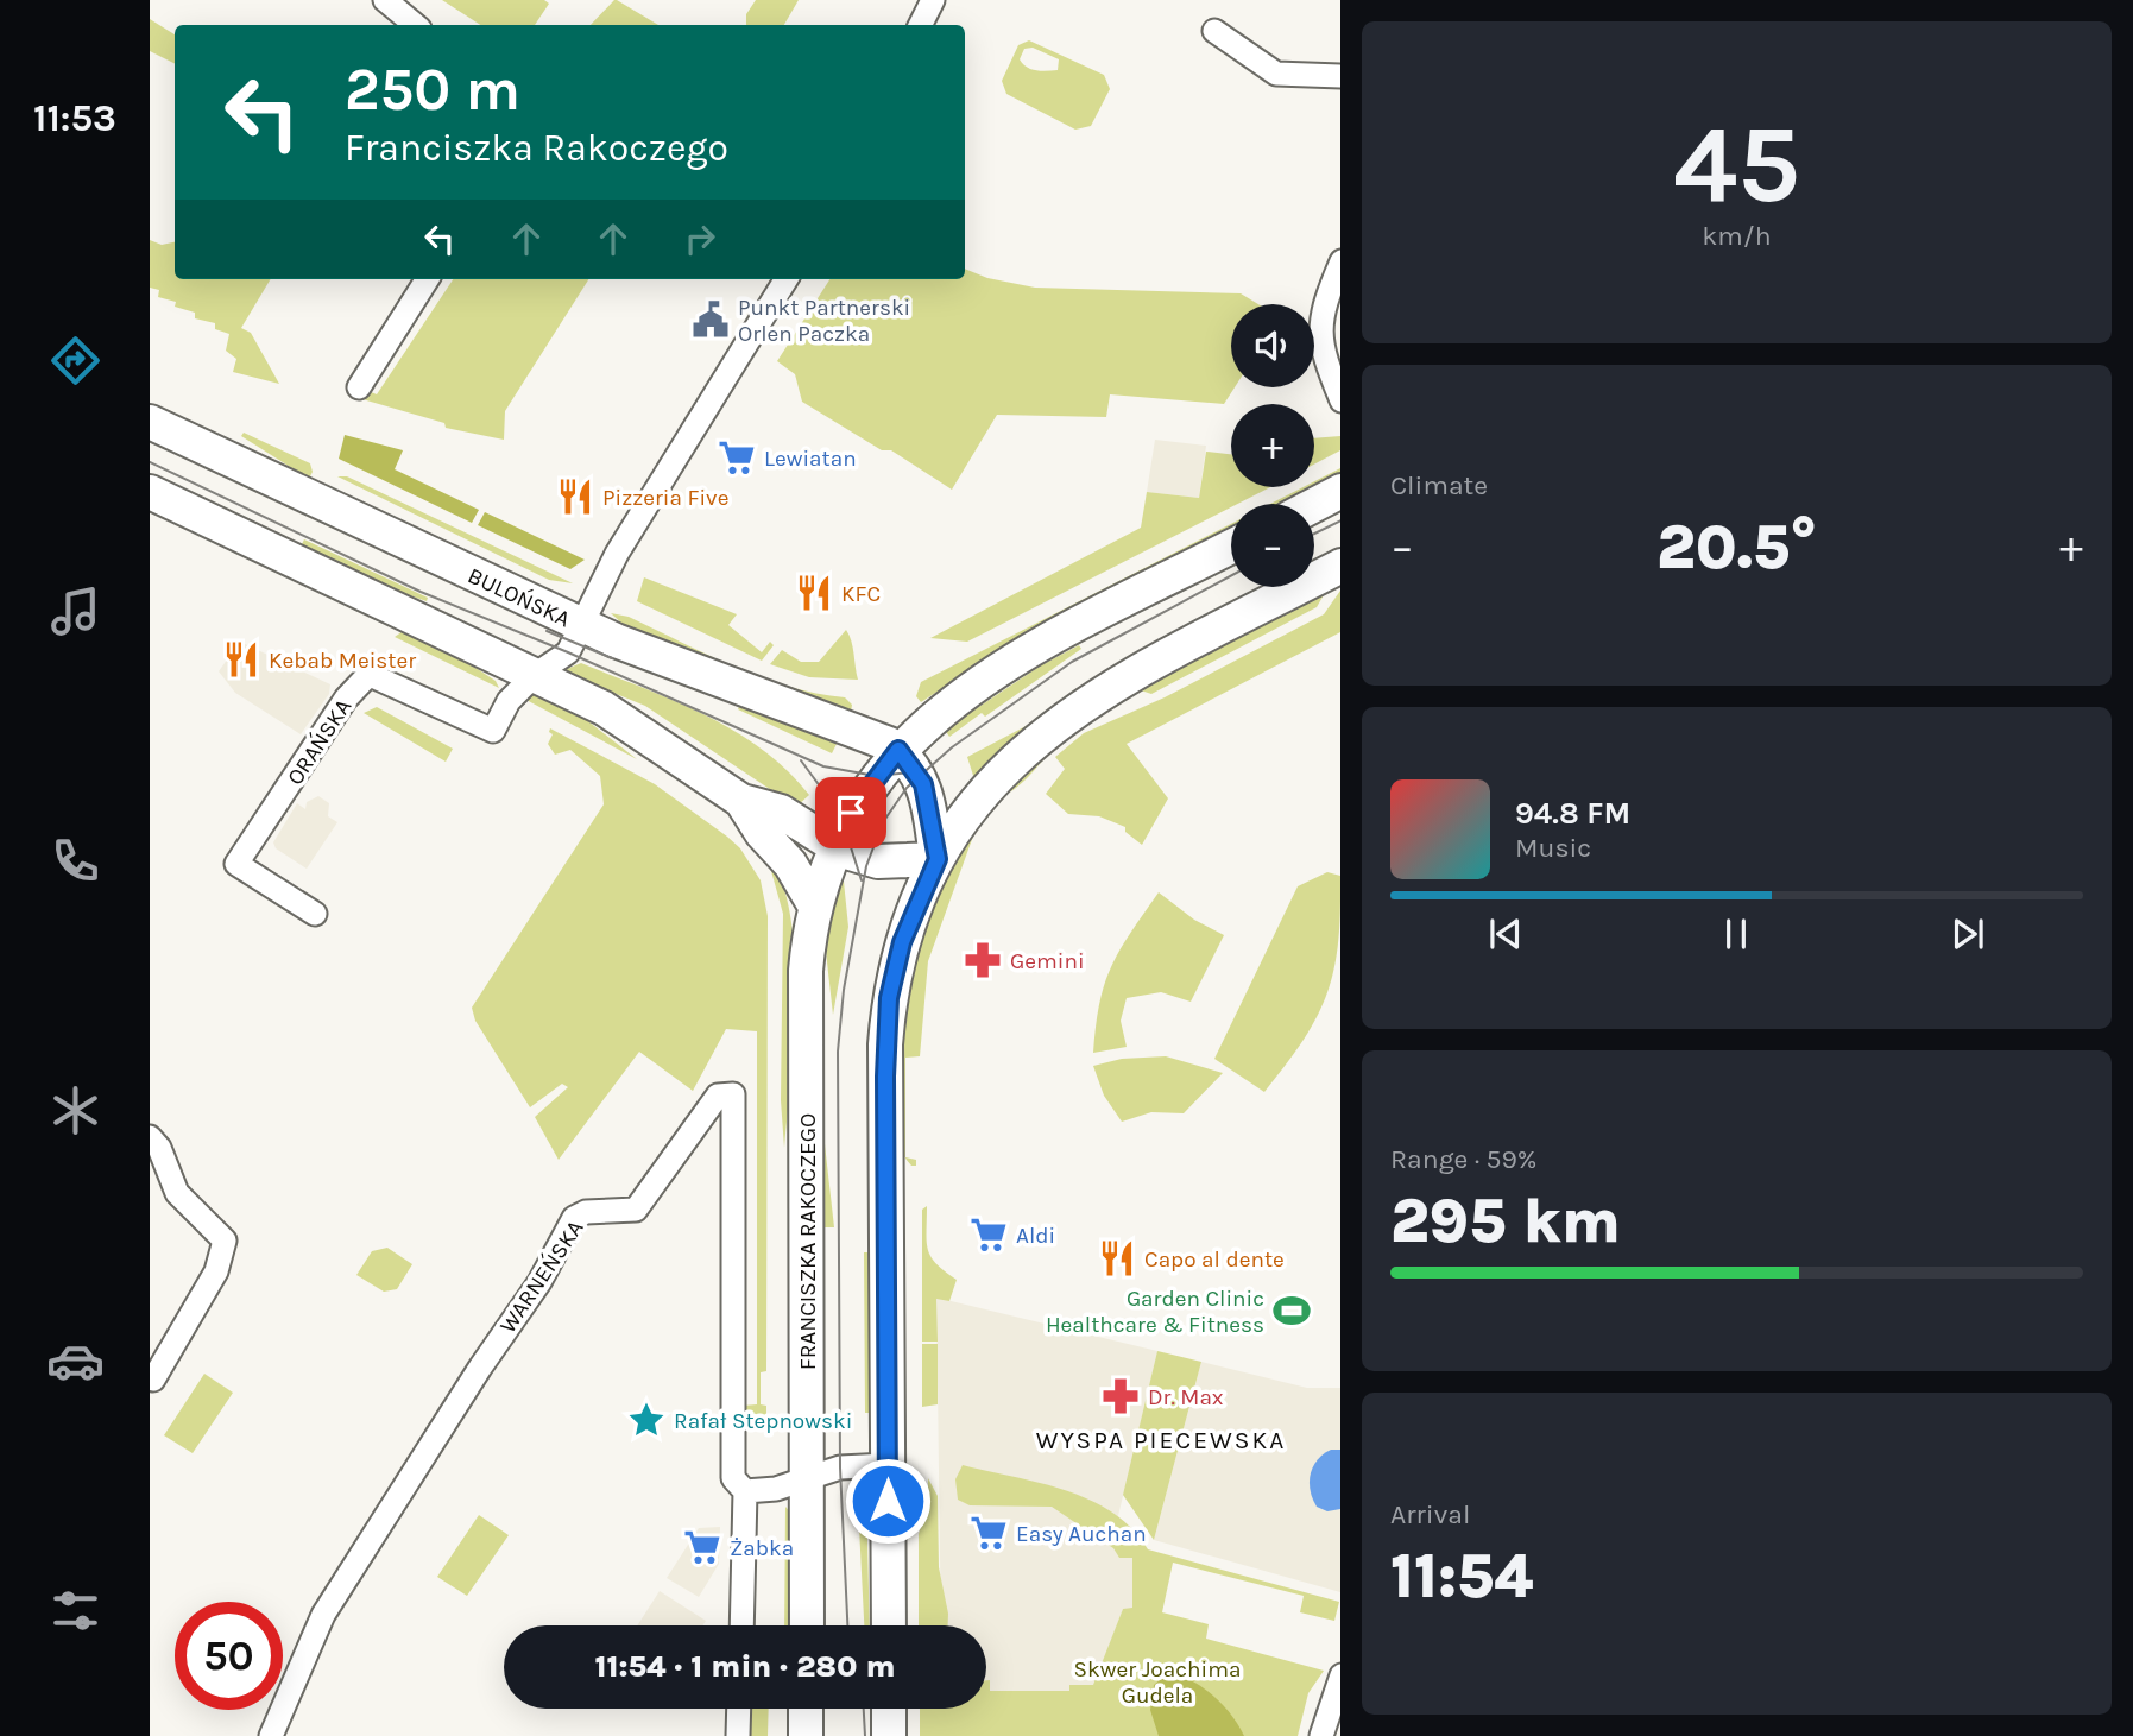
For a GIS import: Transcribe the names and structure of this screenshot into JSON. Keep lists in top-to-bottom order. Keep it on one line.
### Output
{"streets":{"main road":["BULOŃSKA","FRANCISZKA RAKOCZEGO"],"street":["ORAŃSKA","WARNEŃSKA"]},"crossings":[["BULOŃSKA","FRANCISZKA RAKOCZEGO"]],"districts":["WYSPA PIECEWSKA"],"parks":["Skwer Joachima Gudela"],"places":{"public building":["Punkt Partnerski Orlen Paczka"],"supermarket":["Lewiatan","Aldi","Easy Auchan","Żabka"],"restaurant":["Pizzeria Five","KFC","Kebab Meister","Capo al dente"],"pharmacy":["Gemini","Dr. Max"],"sports":["Garden Clinic Healthcare & Fitness"],"place":["Rafał Stepnowski"]},"page":{"tabs":"11:53","tile":[["45","km/h"],"Climate",["Range · 59%","295 km"],["Arrival","11:54"]],"turn":["250 m","Franciszka Rakoczego"],"map_buttons":["+","−"],"heat":["−","20.5°","+"],"song":["94.8 FM","Music"],"limit":"50","trip":"11:54 · 1 min · 280 m"}}
